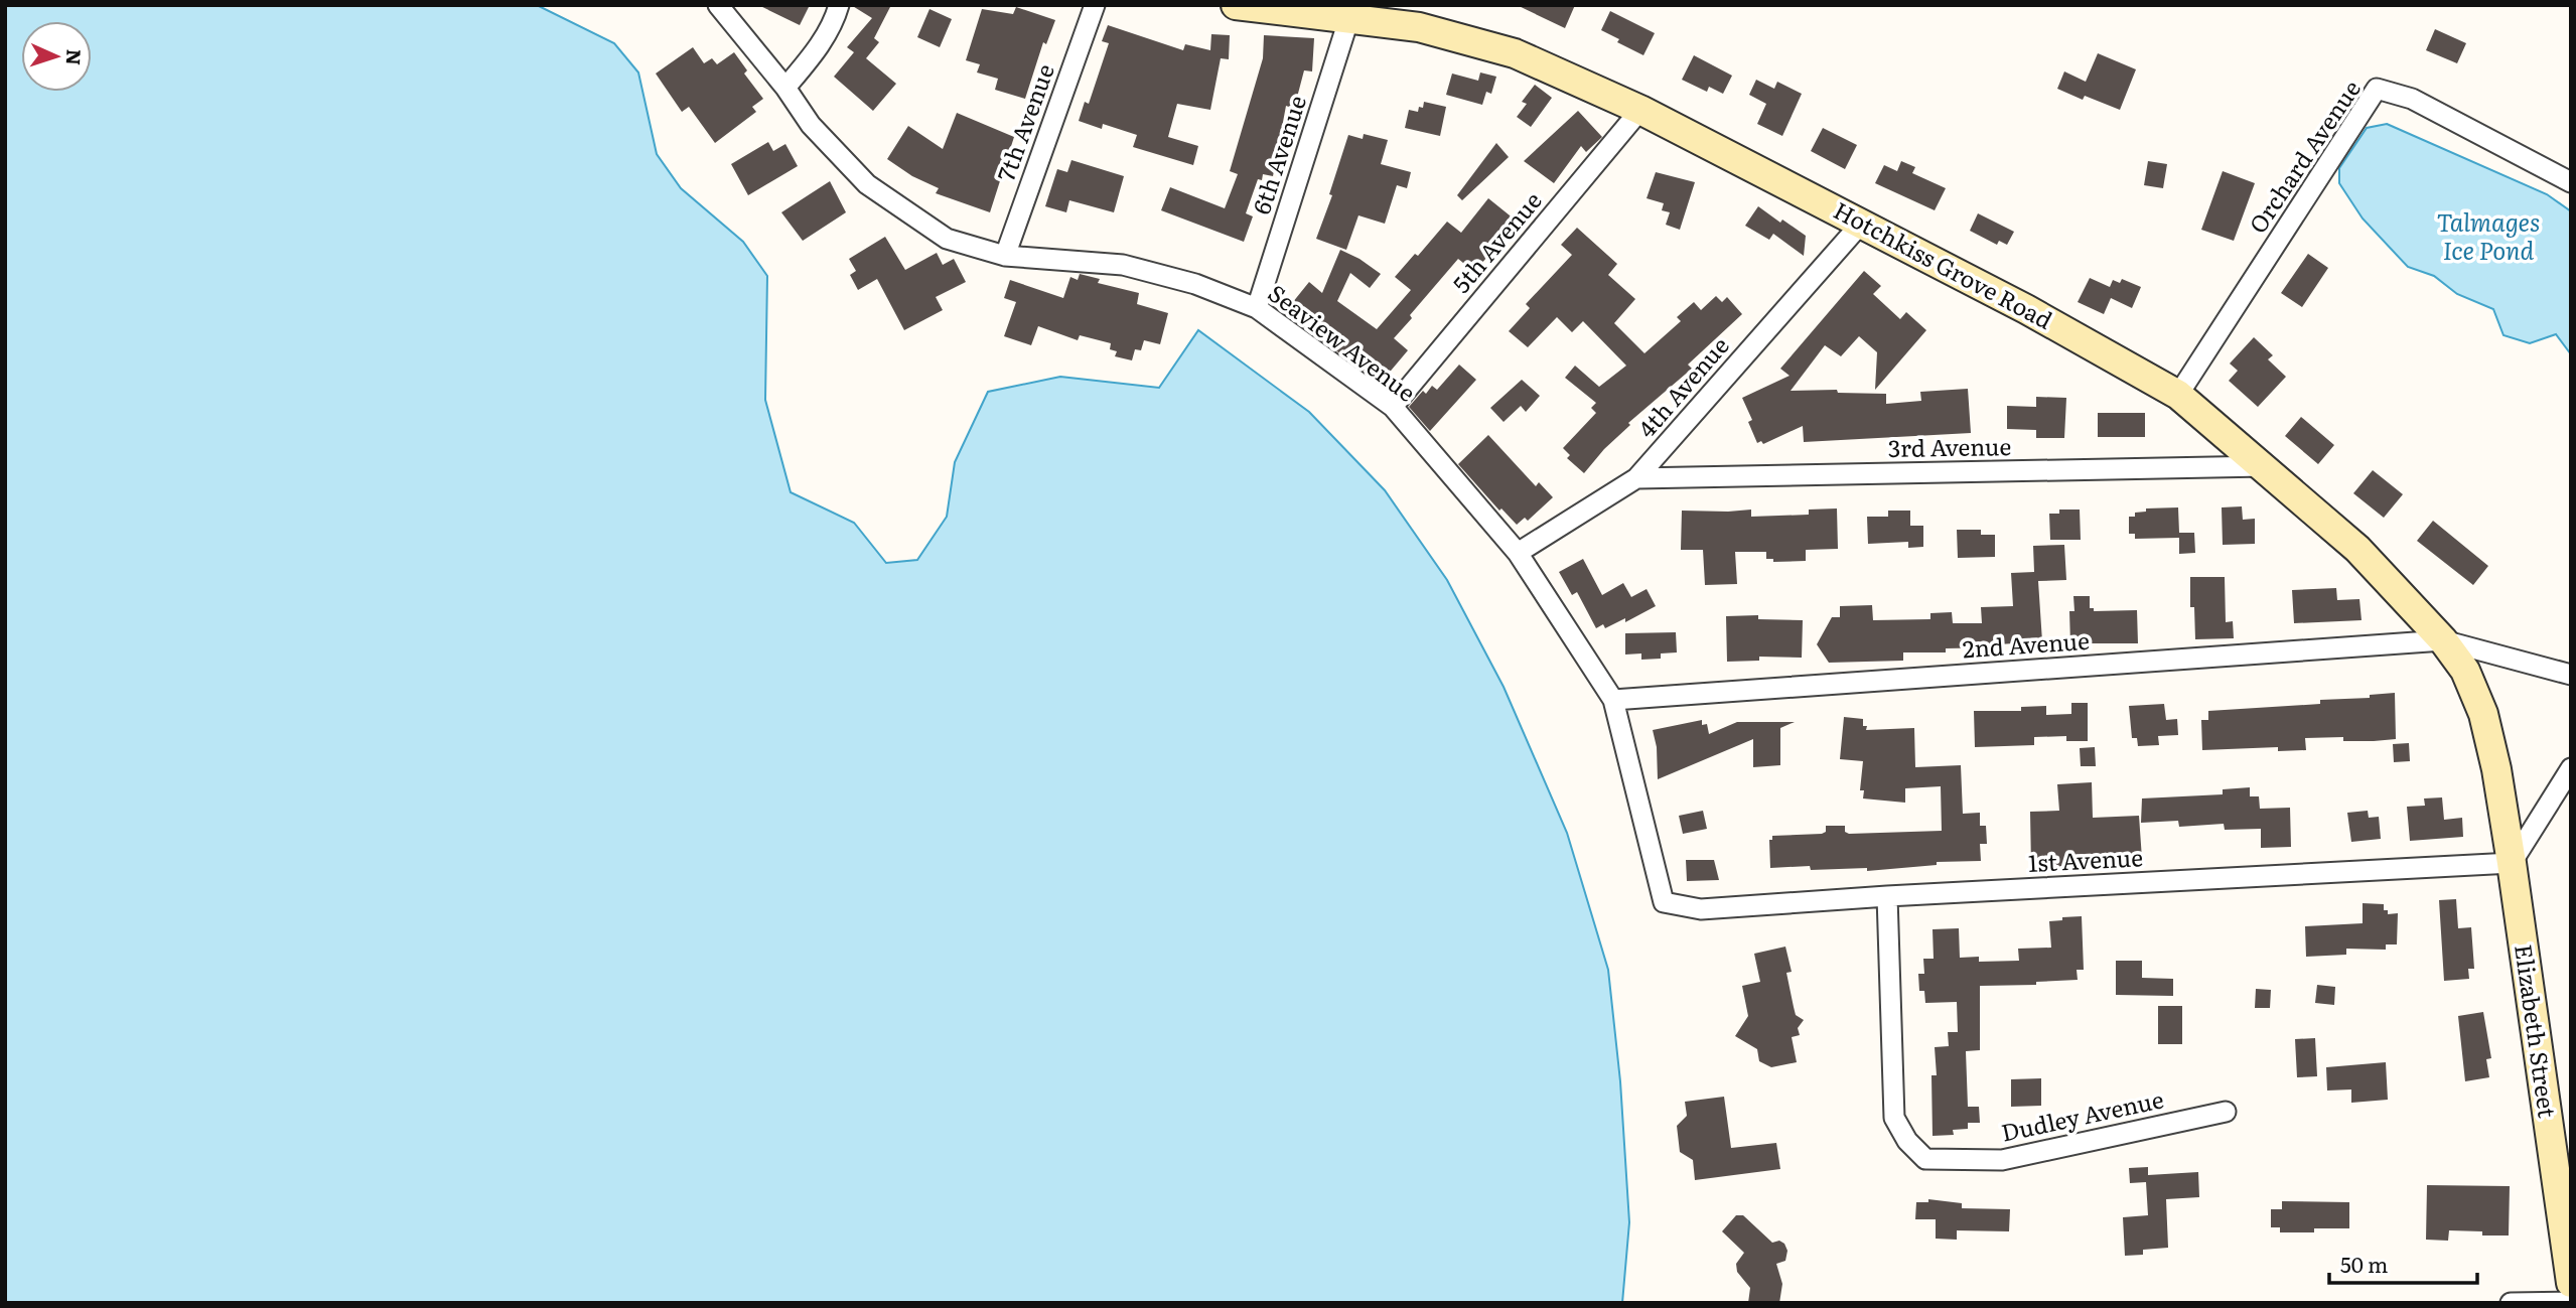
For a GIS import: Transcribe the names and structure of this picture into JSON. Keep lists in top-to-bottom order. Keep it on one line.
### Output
{"streets":{"main road":["Hotchkiss Grove Road","Elizabeth Street"],"street":["7th Avenue","6th Avenue","Orchard Avenue","5th Avenue","Seaview Avenue","4th Avenue","3rd Avenue","2nd Avenue","1st Avenue","Dudley Avenue"]},"crossings":[["7th Avenue","Seaview Avenue"],["6th Avenue","Hotchkiss Grove Road"],["6th Avenue","Seaview Avenue"],["Orchard Avenue","Hotchkiss Grove Road"],["5th Avenue","Hotchkiss Grove Road"],["5th Avenue","Seaview Avenue"],["Hotchkiss Grove Road","4th Avenue"],["Hotchkiss Grove Road","3rd Avenue"],["Hotchkiss Grove Road","2nd Avenue"],["Hotchkiss Grove Road","Elizabeth Street"],["Seaview Avenue","4th Avenue"],["Seaview Avenue","2nd Avenue"],["Seaview Avenue","1st Avenue"],["4th Avenue","3rd Avenue"],["2nd Avenue","Elizabeth Street"],["1st Avenue","Elizabeth Street"],["1st Avenue","Dudley Avenue"]],"water":["Talmages Ice Pond"],"scale_bar":"50 m","north":"right"}
